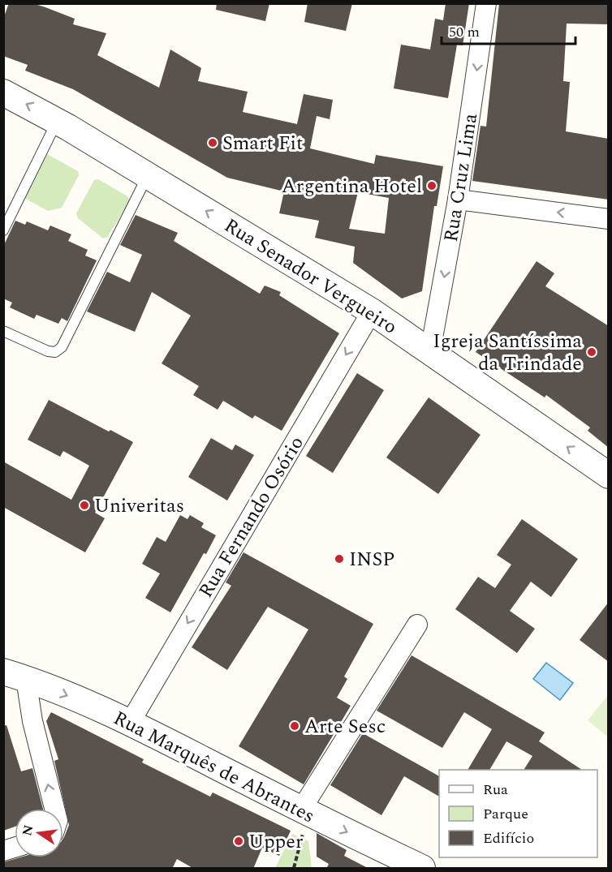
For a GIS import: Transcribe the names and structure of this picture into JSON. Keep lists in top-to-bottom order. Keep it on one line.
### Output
{"streets":{"street":["Rua Cruz Lima","Rua Senador Vergueiro","Rua Fernando Osório","Rua Marquês de Abrantes"]},"crossings":[["Rua Cruz Lima","Rua Senador Vergueiro"],["Rua Senador Vergueiro","Rua Fernando Osório"],["Rua Fernando Osório","Rua Marquês de Abrantes"]],"one_way":["Rua Cruz Lima","Rua Senador Vergueiro","Rua Fernando Osório","Rua Marquês de Abrantes"],"places":["Smart Fit","Argentina Hotel","Igreja Santíssima da Trindade","Univeritas","INSP","Arte Sesc","Upper"],"legend":["Rua","Parque","Edifício"],"scale_bar":"50 m","north":"left"}
